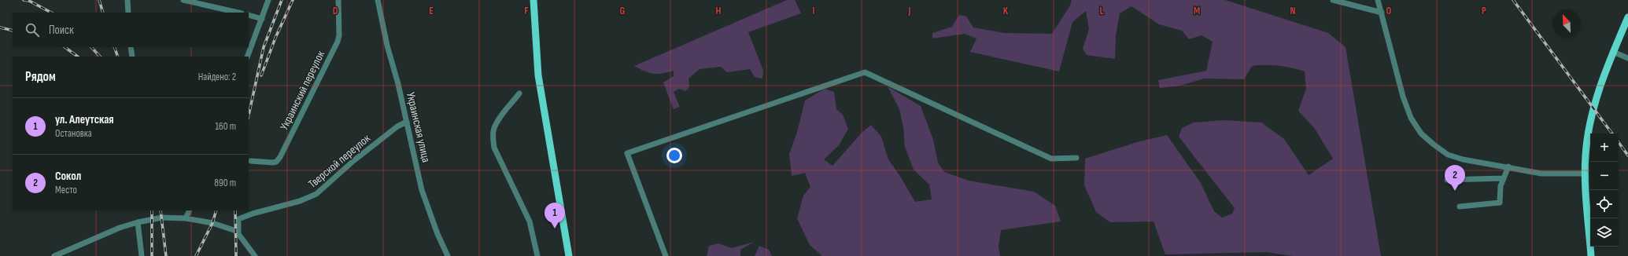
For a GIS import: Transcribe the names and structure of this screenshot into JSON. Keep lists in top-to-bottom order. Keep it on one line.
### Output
{"streets":{"street":["Украинский переулок","Украинская улица","Тверской переулок"]},"crossings":[["Украинская улица","Тверской переулок"]],"north":"top left","page":{"search":"Поиск","heading":["Рядом","Найдено: 2"],"list":[{"mark":"1","name":"ул. Алеутская","note":"Остановка","value":"160 m"},{"mark":"2","name":"Сокол","note":"Место","value":"890 m"}],"map_buttons":["+","−"],"pins":["2","1"]},"grid":{"columns":["D","E","F","G","H","I","J","K","L","M","N","O","P"]}}
